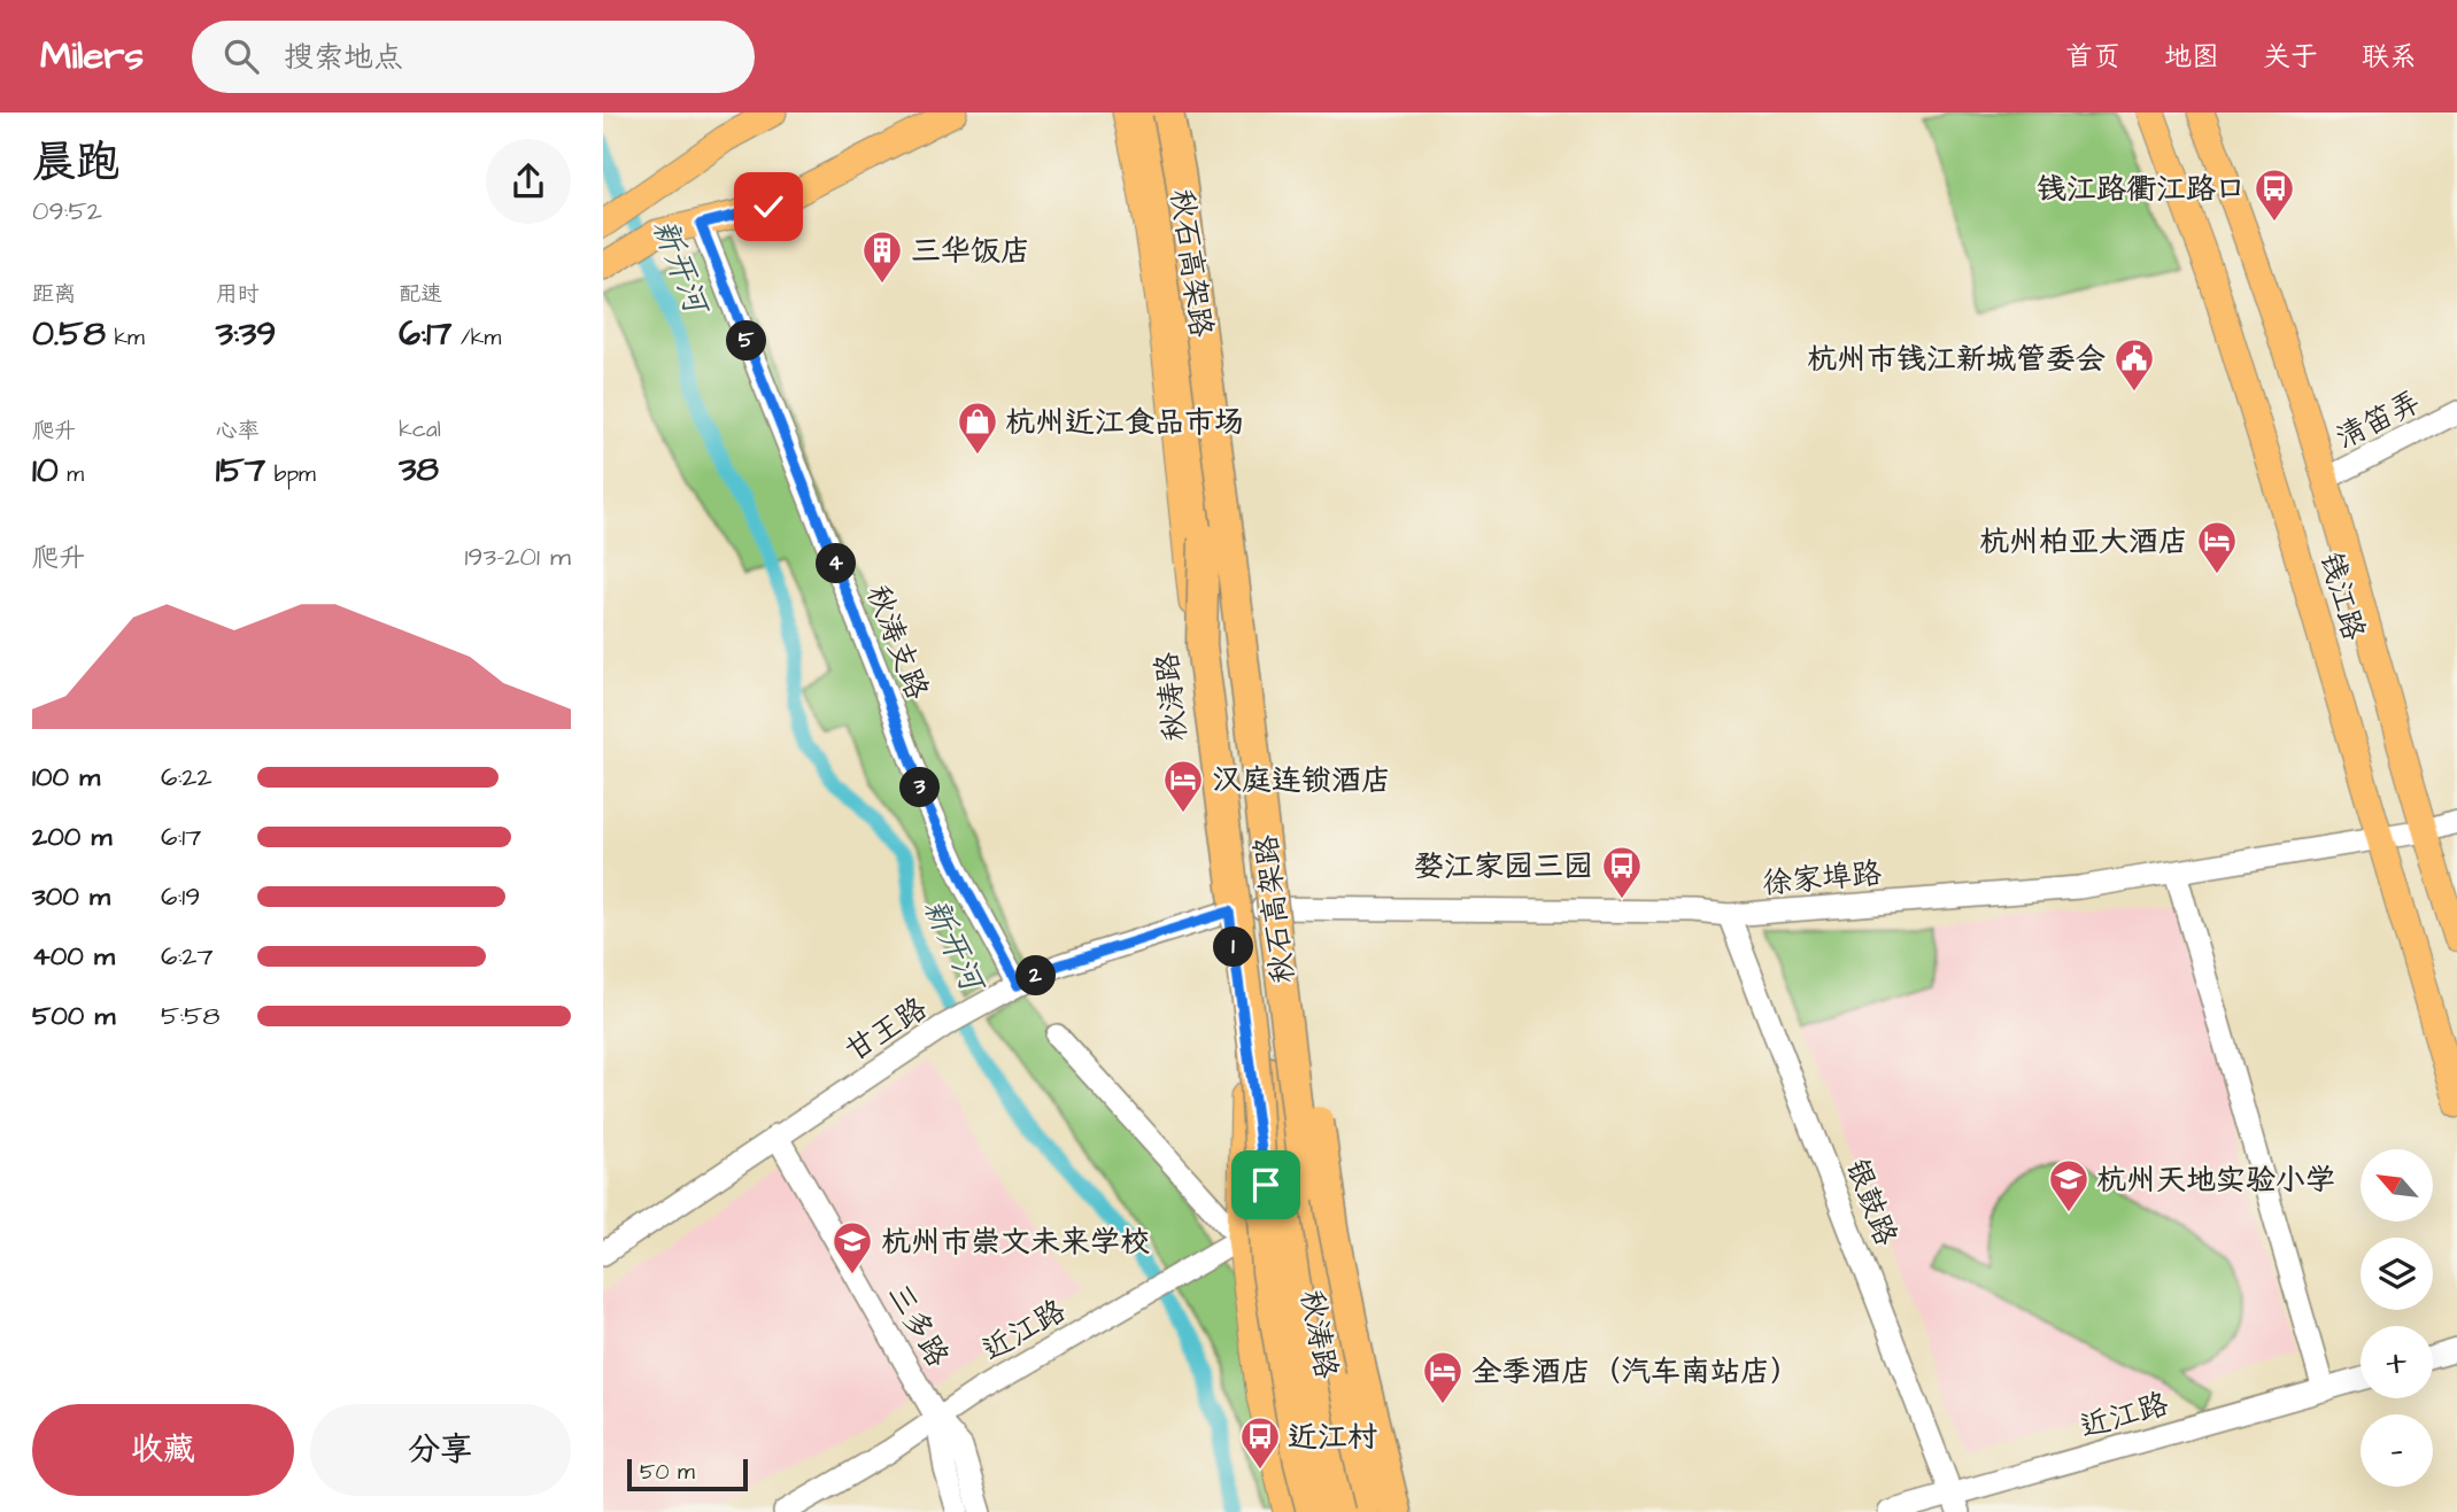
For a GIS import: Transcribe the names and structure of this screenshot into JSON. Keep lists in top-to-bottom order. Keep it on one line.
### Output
{"streets":{"highway":["秋石高架路"],"main road":["钱江路","秋涛路"],"street":["清笛弄","秋涛支路","徐家埠路","甘王路","银鼓路","三多路","近江路"]},"crossings":[["秋石高架路","秋涛路"],["清笛弄","钱江路"],["钱江路","徐家埠路"],["秋涛支路","甘王路"],["秋涛路","徐家埠路"],["秋涛路","甘王路"],["秋涛路","近江路"],["徐家埠路","银鼓路"],["甘王路","三多路"],["银鼓路","近江路"],["三多路","近江路"]],"water":["新开河"],"places":{"bus stop":["钱江路衢江路口","婺江家园三园","近江村"],"building":["三华饭店"],"public building":["杭州市钱江新城管委会"],"shop":["杭州近江食品市场"],"hotel":["杭州柏亚大酒店","汉庭连锁酒店","全季酒店（汽车南站店）"],"school or university":["杭州天地实验小学","杭州市崇文未来学校"]},"scale_bar":"50 m","north":"top left","page":{"header":"Milers","search":"搜索地点","nav":["首页","地图","关于","联系"],"heading":["晨跑","09:52"],"stats":[["距离","0.58 km"],["用时","3:39"],["配速","6:17 /km"],["爬升","10 m"],["心率","157 bpm"],["kcal","38"]],"pins":["5","4","3","1","2"],"chart":["爬升","193–201 m"],"list":[{"name":"100 m","note":"6:22"},{"name":"200 m","note":"6:17"},{"name":"300 m","note":"6:19"},{"name":"400 m","note":"6:27"},{"name":"500 m","note":"5:58"}],"map_buttons":["+","−"],"buttons":["收藏","分享"],"scale":"50 m"}}
